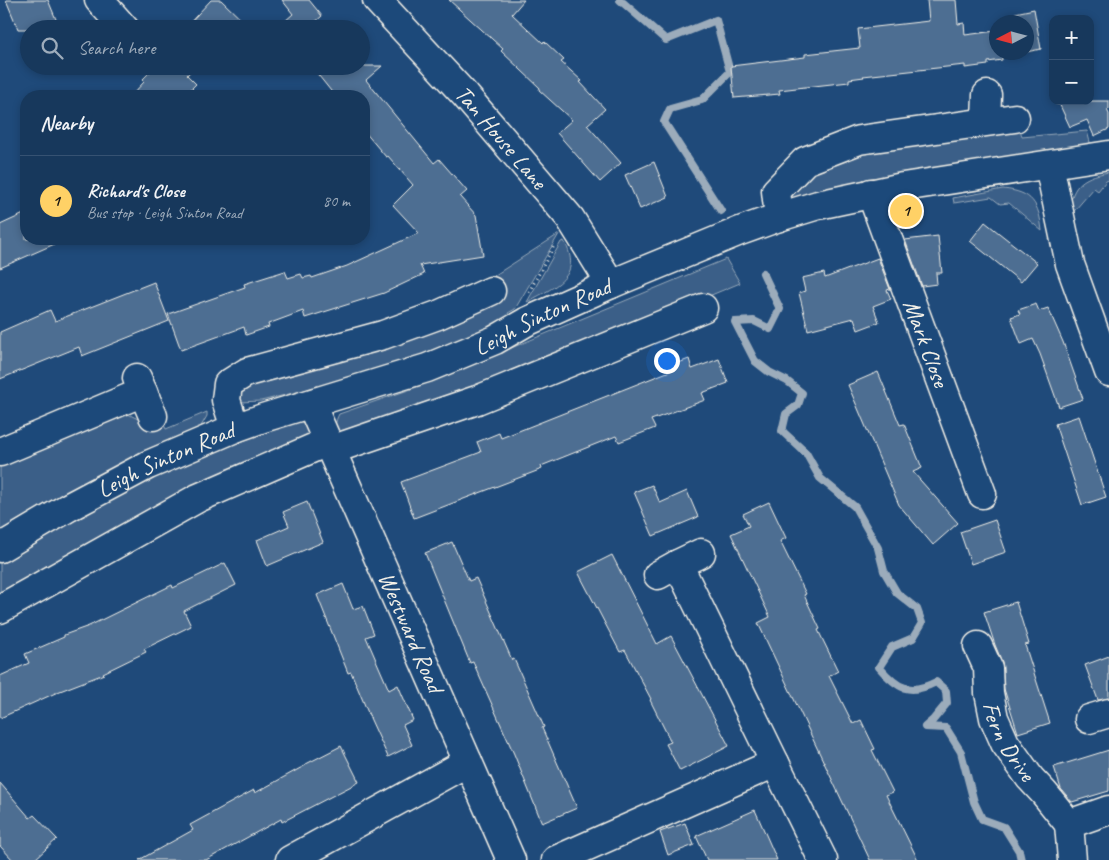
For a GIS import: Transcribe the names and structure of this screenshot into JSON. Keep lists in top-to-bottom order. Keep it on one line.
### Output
{"streets":{"street":["Tan House Lane","Leigh Sinton Road","Mark Close","Westward Road","Fern Drive"]},"crossings":[["Tan House Lane","Leigh Sinton Road"],["Leigh Sinton Road","Mark Close"],["Leigh Sinton Road","Westward Road"]],"north":"left","page":{"map_buttons":["+","−"],"search":"Search here","heading":"Nearby","list":[{"mark":"1","name":"Richard's Close","note":"Bus stop · Leigh Sinton Road","value":"80 m"}],"pins":"1"}}
